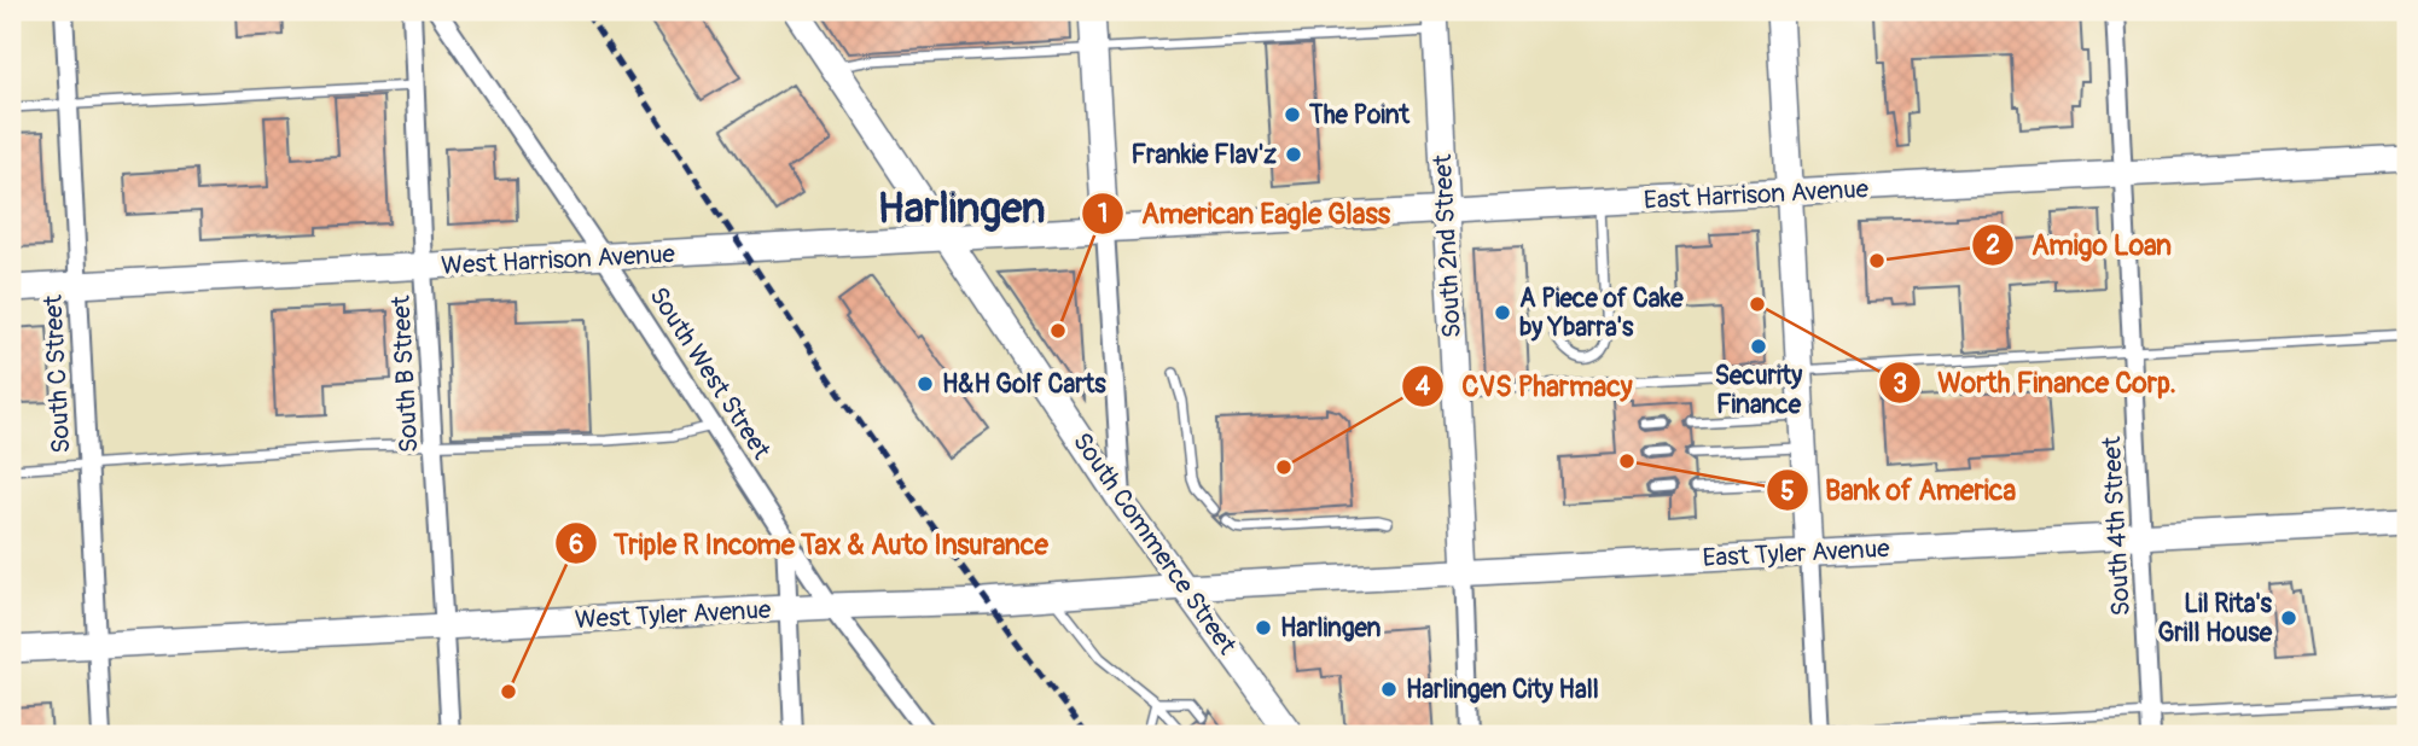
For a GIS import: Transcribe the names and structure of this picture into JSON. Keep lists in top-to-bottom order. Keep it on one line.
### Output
{"streets":{"main road":["East Harrison Avenue","South 2nd Street","West Harrison Avenue","South Commerce Street","East Tyler Avenue","West Tyler Avenue"],"street":["South West Street","South C Street","South B Street","South 4th Street"]},"crossings":[["East Harrison Avenue","South 2nd Street"],["East Harrison Avenue","West Harrison Avenue"],["East Harrison Avenue","South 4th Street"],["South 2nd Street","East Tyler Avenue"],["West Harrison Avenue","South West Street"],["West Harrison Avenue","South C Street"],["West Harrison Avenue","South B Street"],["West Harrison Avenue","South Commerce Street"],["South West Street","West Tyler Avenue"],["South C Street","West Tyler Avenue"],["South B Street","West Tyler Avenue"],["South 4th Street","East Tyler Avenue"],["South Commerce Street","East Tyler Avenue"],["South Commerce Street","West Tyler Avenue"],["East Tyler Avenue","West Tyler Avenue"]],"districts":["Harlingen"],"places":["The Point","Frankie Flav'z","Amigo Loan","Worth Finance Corp.","A Piece of Cake by Ybarra's","American Eagle Glass","Security Finance","H&H Golf Carts","Bank of America","CVS Pharmacy","Lil Rita's Grill House","Harlingen","Harlingen City Hall","Triple R Income Tax & Auto Insurance"]}
